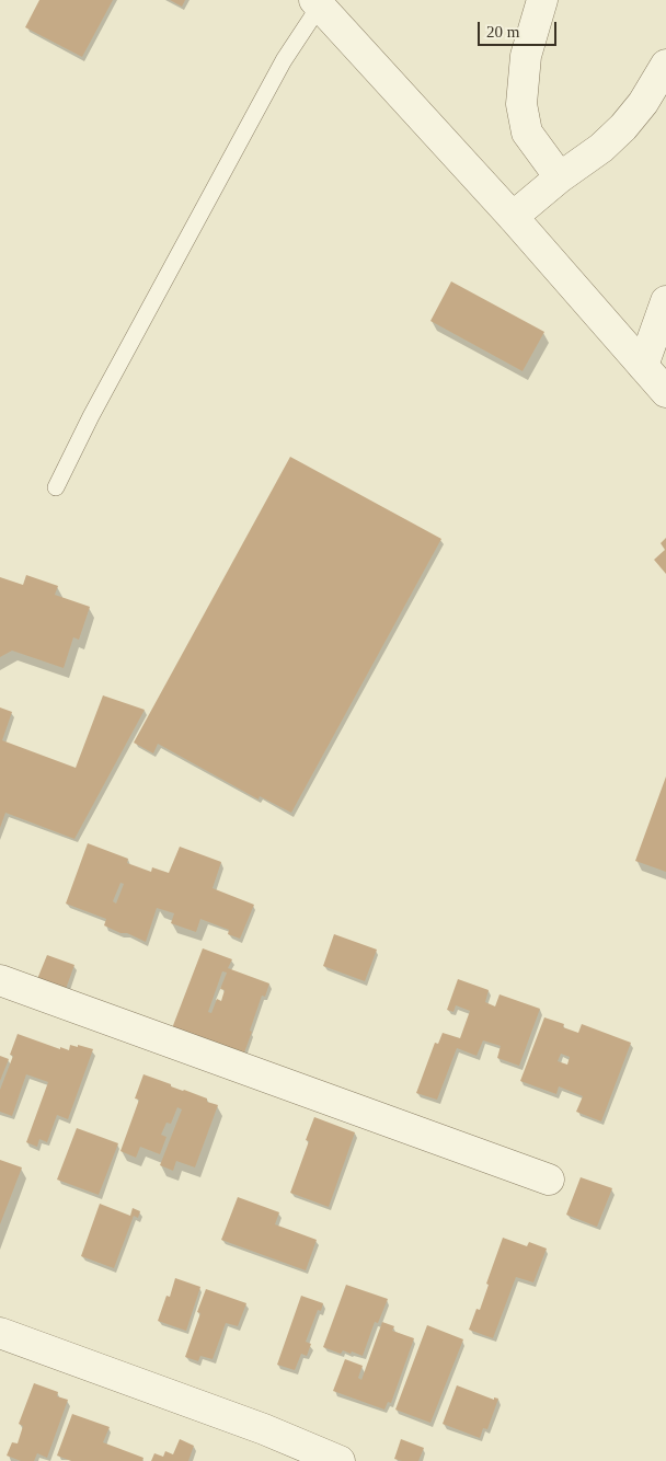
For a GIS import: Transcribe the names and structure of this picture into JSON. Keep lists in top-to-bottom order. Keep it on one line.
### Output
{"scale_bar":"20 m"}
